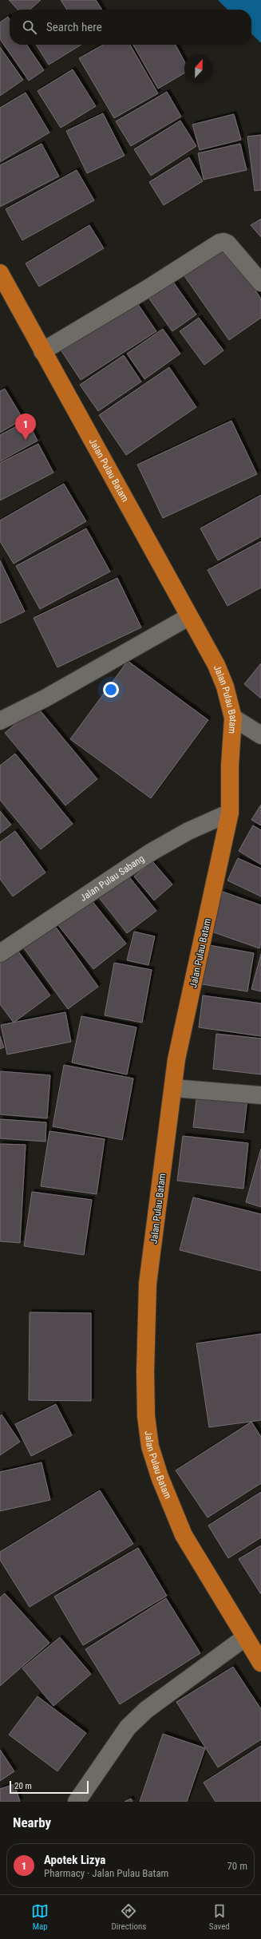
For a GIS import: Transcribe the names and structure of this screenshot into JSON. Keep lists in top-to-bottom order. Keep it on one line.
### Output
{"streets":{"highway":["Jalan Pulau Batam"],"street":["Jalan Pulau Sabang"]},"crossings":[["Jalan Pulau Batam","Jalan Pulau Sabang"]],"scale_bar":"20 m","north":"top","page":{"search":"Search here","pins":"1","scale":"20 m","heading":"Nearby","list":[{"mark":"1","name":"Apotek Lizya","note":"Pharmacy · Jalan Pulau Batam","value":"70 m"}],"nav":["Map","Directions","Saved"]}}
